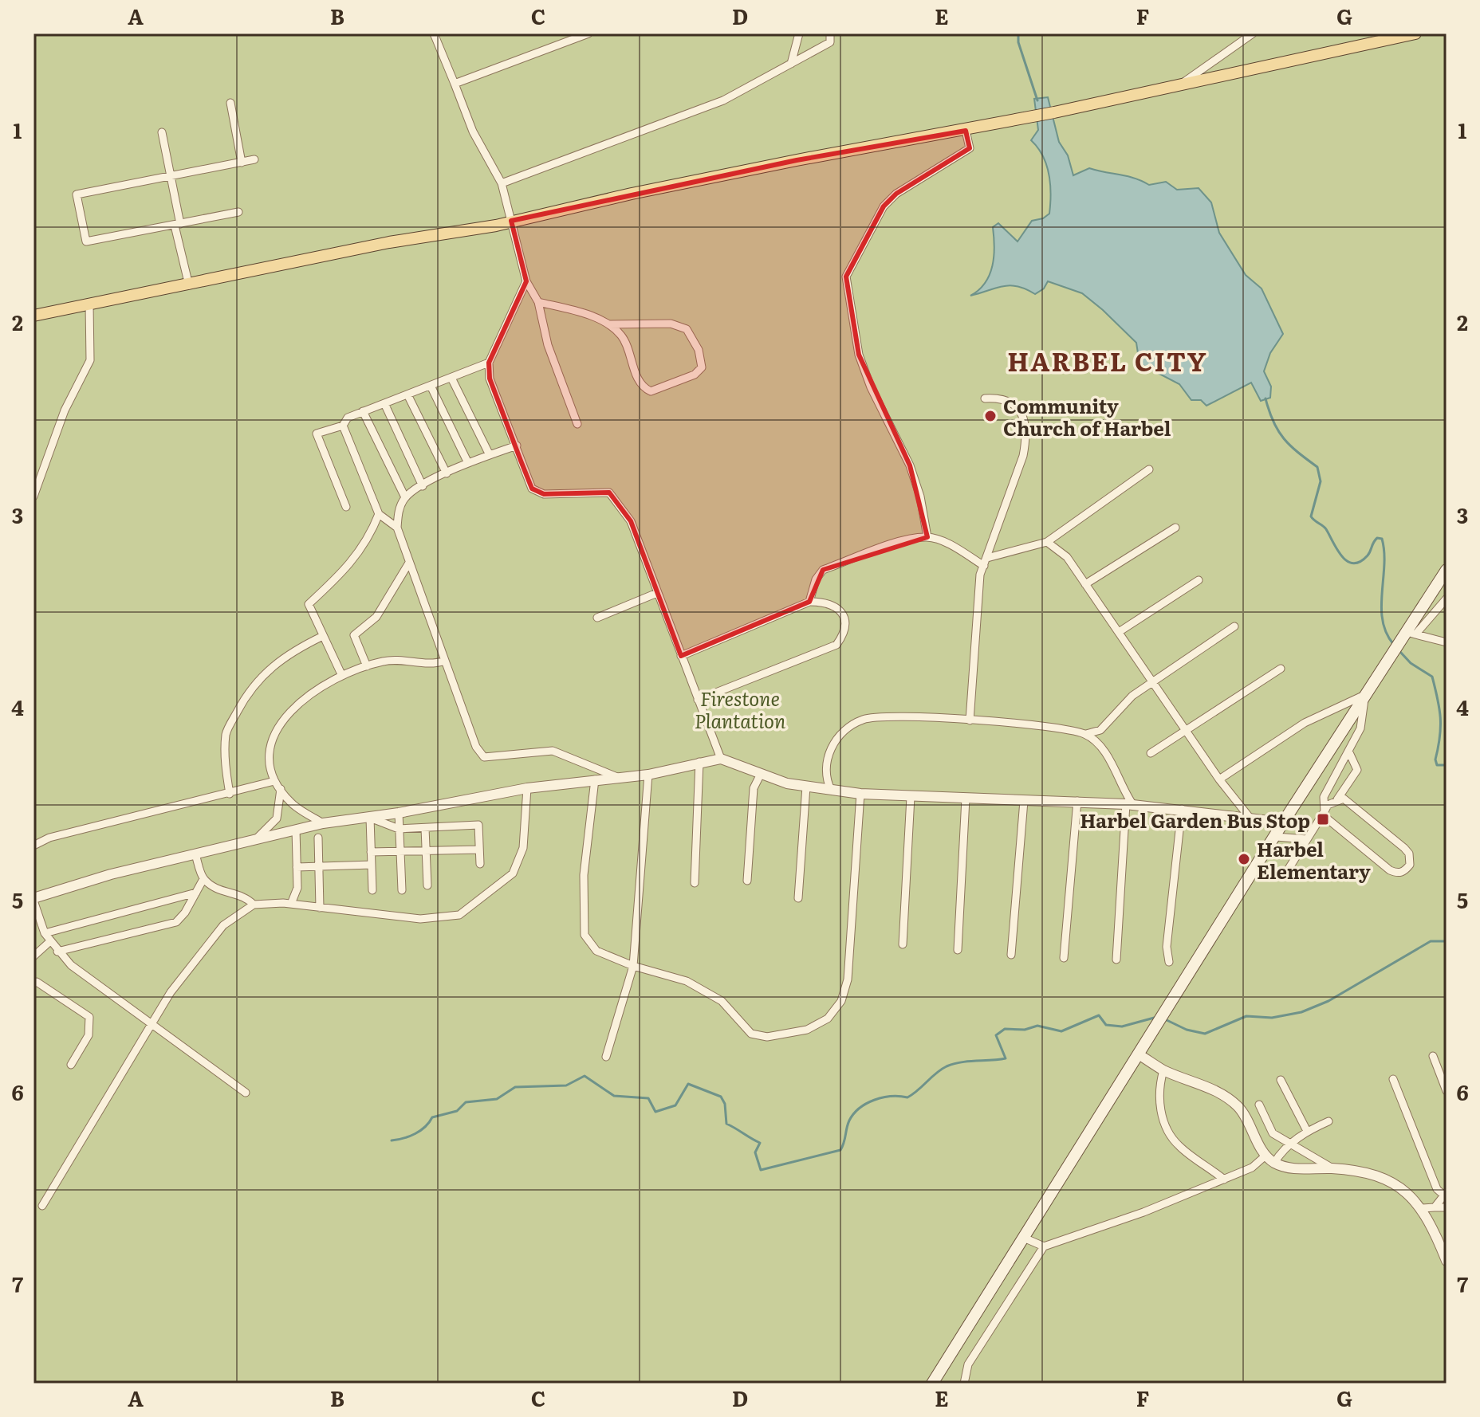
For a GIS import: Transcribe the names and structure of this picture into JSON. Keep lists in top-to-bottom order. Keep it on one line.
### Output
{"districts":["HARBEL CITY"],"parks":["Firestone Plantation"],"places":{"other":["Community Church of Harbel","Harbel Elementary"],"transit":["Harbel Garden Bus Stop"]},"grid":{"columns":["A","B","C","D","E","F","G"],"rows":["1","2","3","4","5","6","7"]}}
